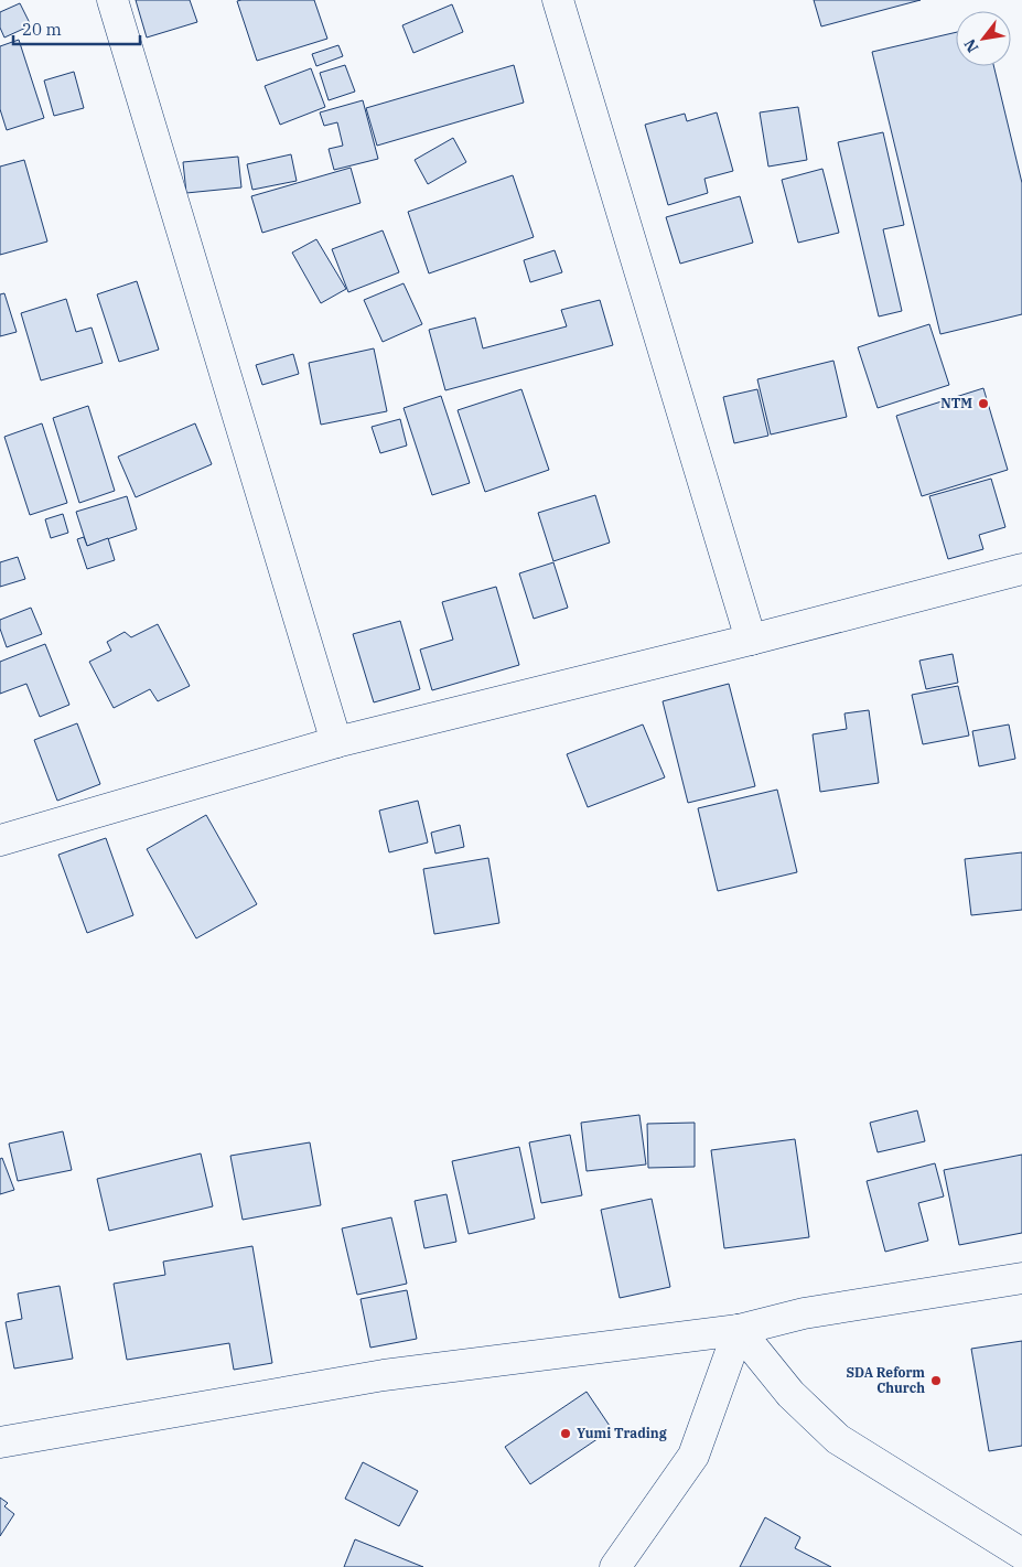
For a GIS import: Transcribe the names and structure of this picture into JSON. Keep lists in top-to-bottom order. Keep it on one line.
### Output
{"places":["NTM","SDA Reform Church","Yumi Trading"],"scale_bar":"20 m","north":"bottom left"}
